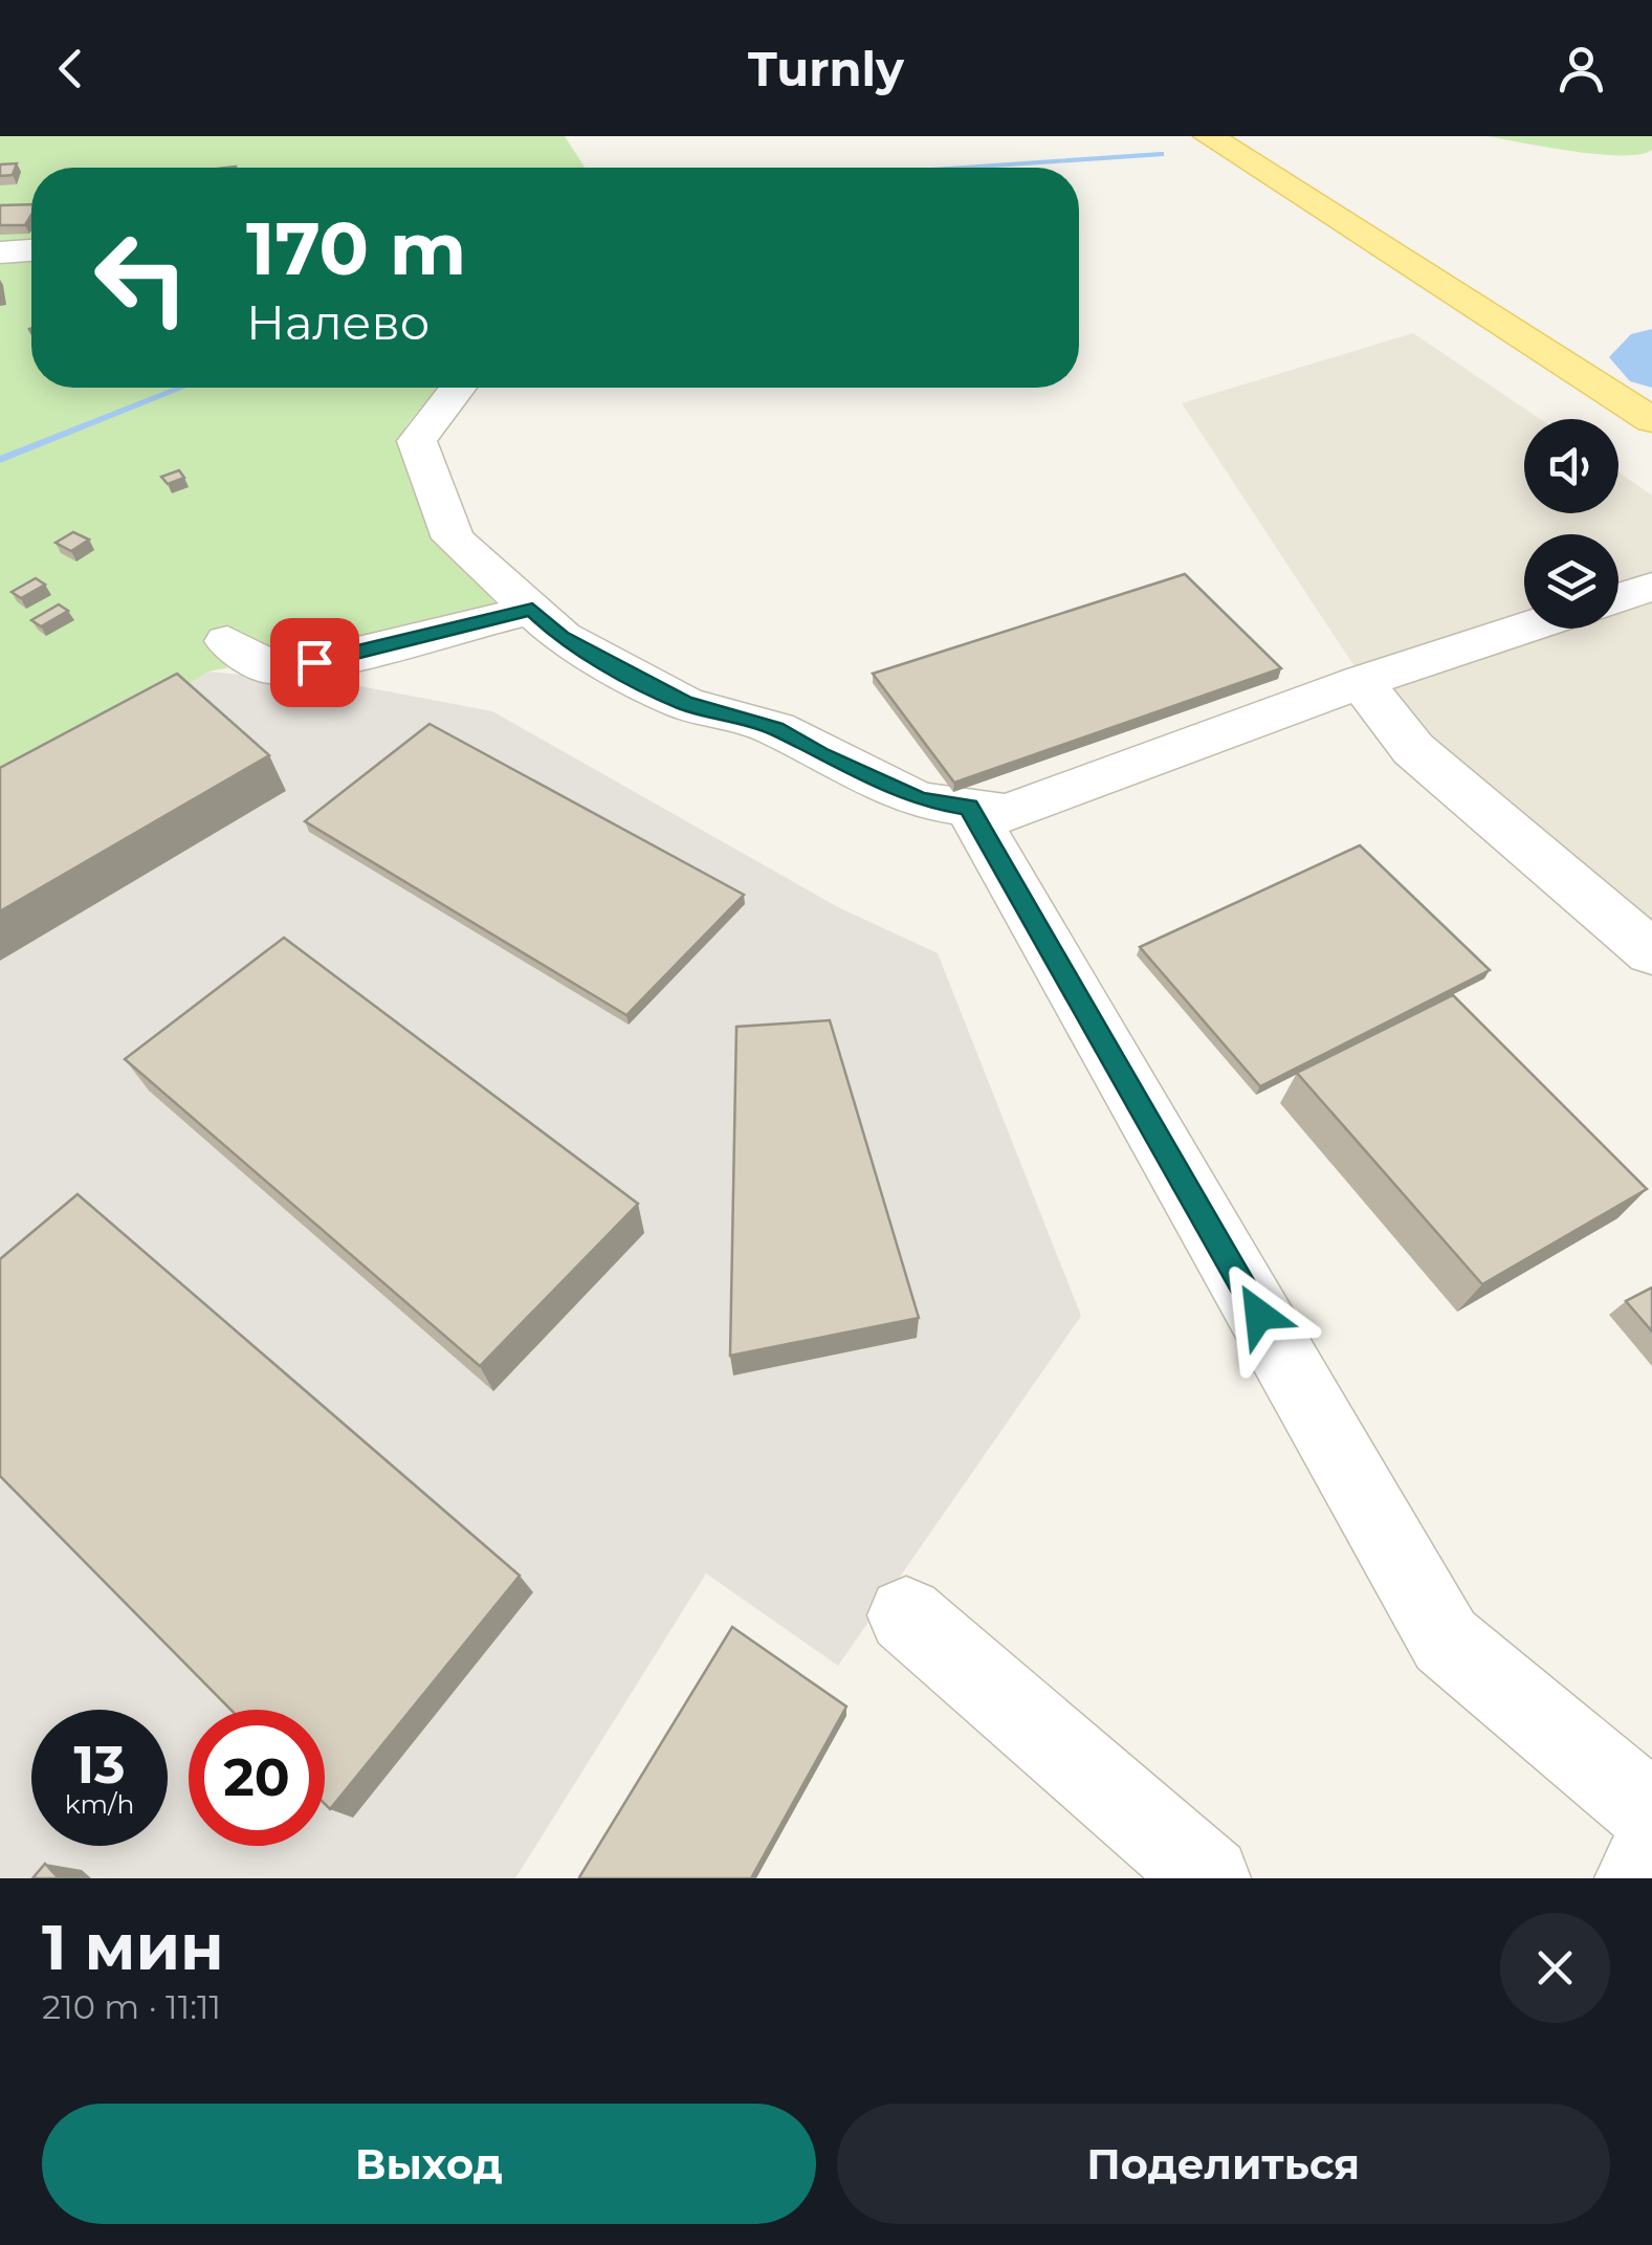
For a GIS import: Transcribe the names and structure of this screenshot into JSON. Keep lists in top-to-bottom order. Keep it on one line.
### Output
{"page":{"header":"Turnly","turn":["170 m","Налево"],"speed":"13 km/h","limit":"20","heading":["1 мин","210 m · 11:11"],"buttons":["Выход","Поделиться"]}}
